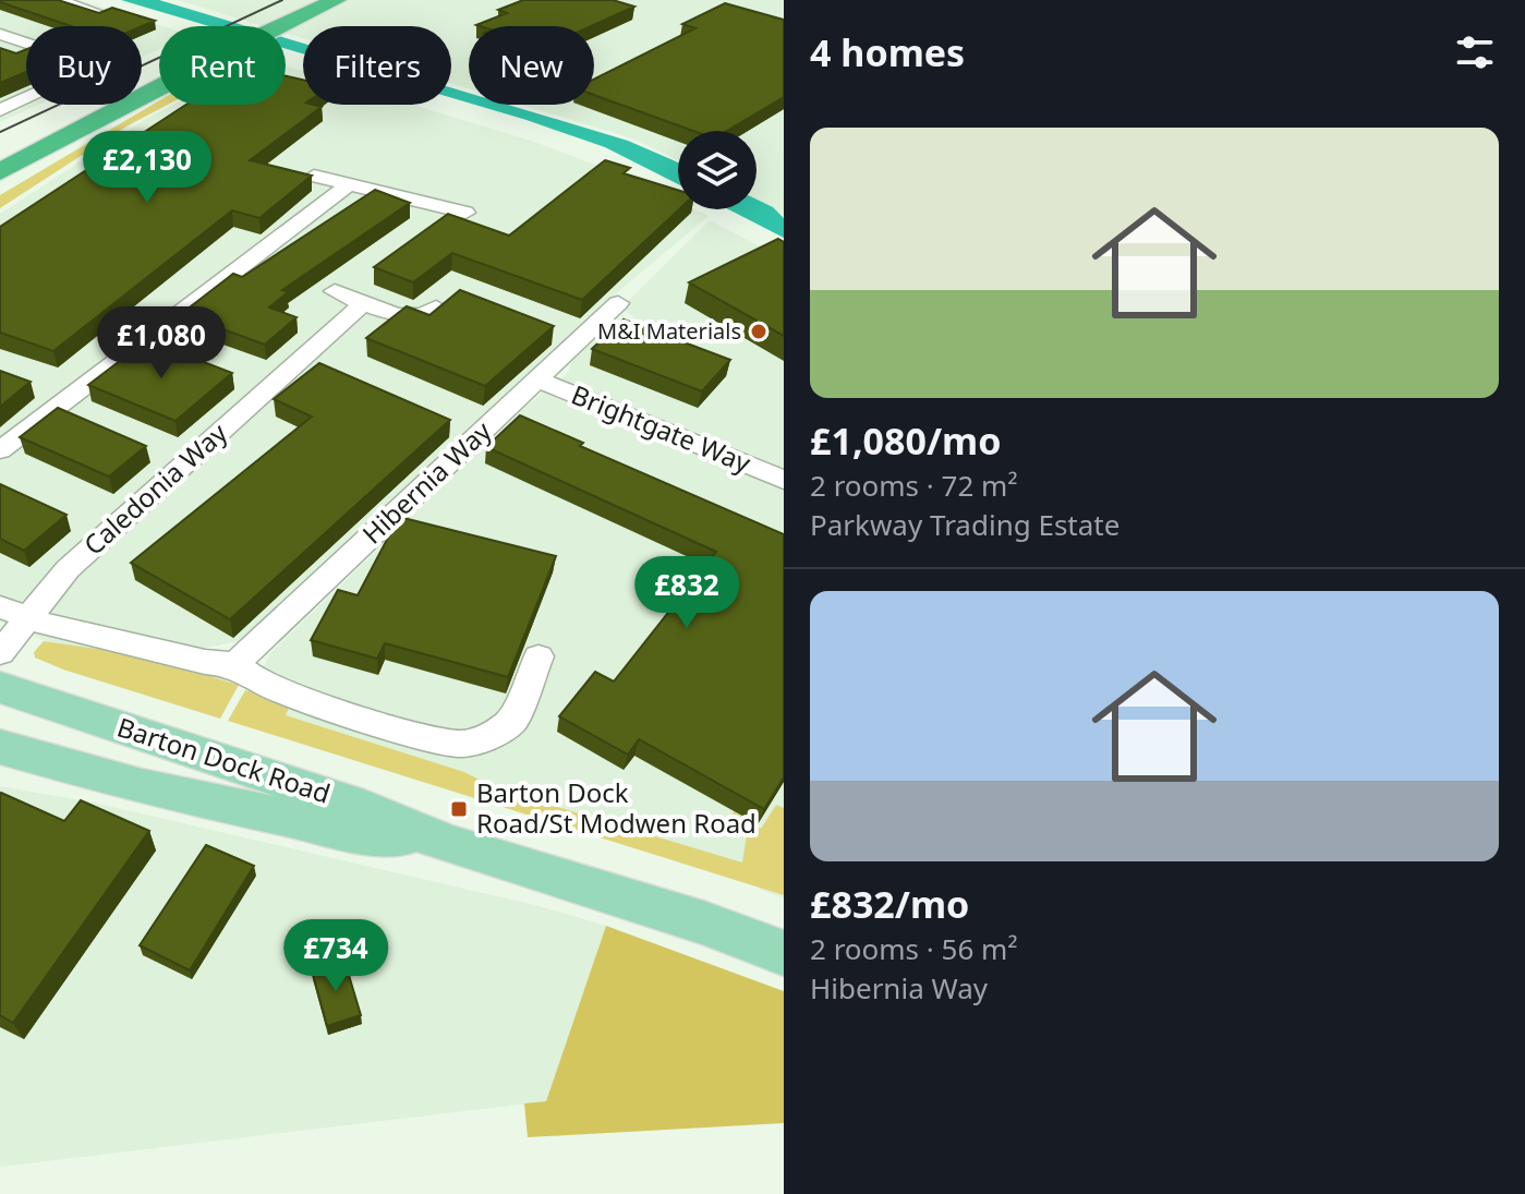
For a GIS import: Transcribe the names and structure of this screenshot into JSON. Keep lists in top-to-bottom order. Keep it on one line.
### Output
{"streets":{"main road":["Barton Dock Road"],"street":["Brightgate Way","Hibernia Way","Caledonia Way"]},"crossings":[["Brightgate Way","Hibernia Way"]],"places":{"other":["M&I Materials"],"transit":["Barton Dock Road/St Modwen Road"]},"page":{"heading":"4 homes","chip":["Buy","Rent","Filters","New"],"list":[{"name":"£1,080/mo","note":"2 rooms · 72 m² · Parkway Trading Estate"},{"name":"£832/mo","note":"2 rooms · 56 m² · Hibernia Way"}],"price":["£2,130","£1,080","£832","£734"]}}
